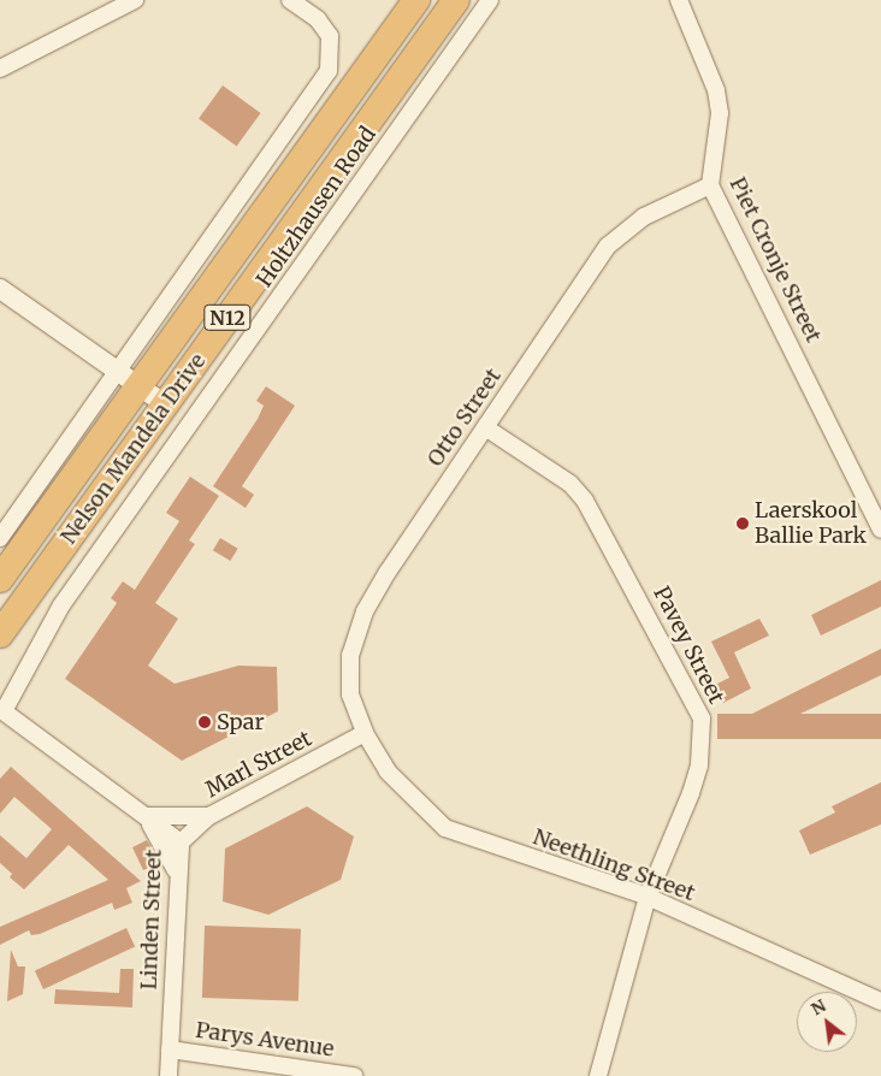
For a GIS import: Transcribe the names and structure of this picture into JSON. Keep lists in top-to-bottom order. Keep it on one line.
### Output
{"streets":{"highway":["N12","Nelson Mandela Drive"],"street":["Holtzhausen Road","Piet Cronje Street","Otto Street","Pavey Street","Marl Street","Neethling Street","Linden Street","Parys Avenue"]},"crossings":[["Holtzhausen Road","Linden Street"],["Piet Cronje Street","Otto Street"],["Otto Street","Pavey Street"],["Otto Street","Marl Street"],["Otto Street","Neethling Street"],["Pavey Street","Neethling Street"],["Marl Street","Neethling Street"],["Marl Street","Linden Street"],["Linden Street","Parys Avenue"]],"places":["Laerskool Ballie Park","Spar"],"north":"top left"}
